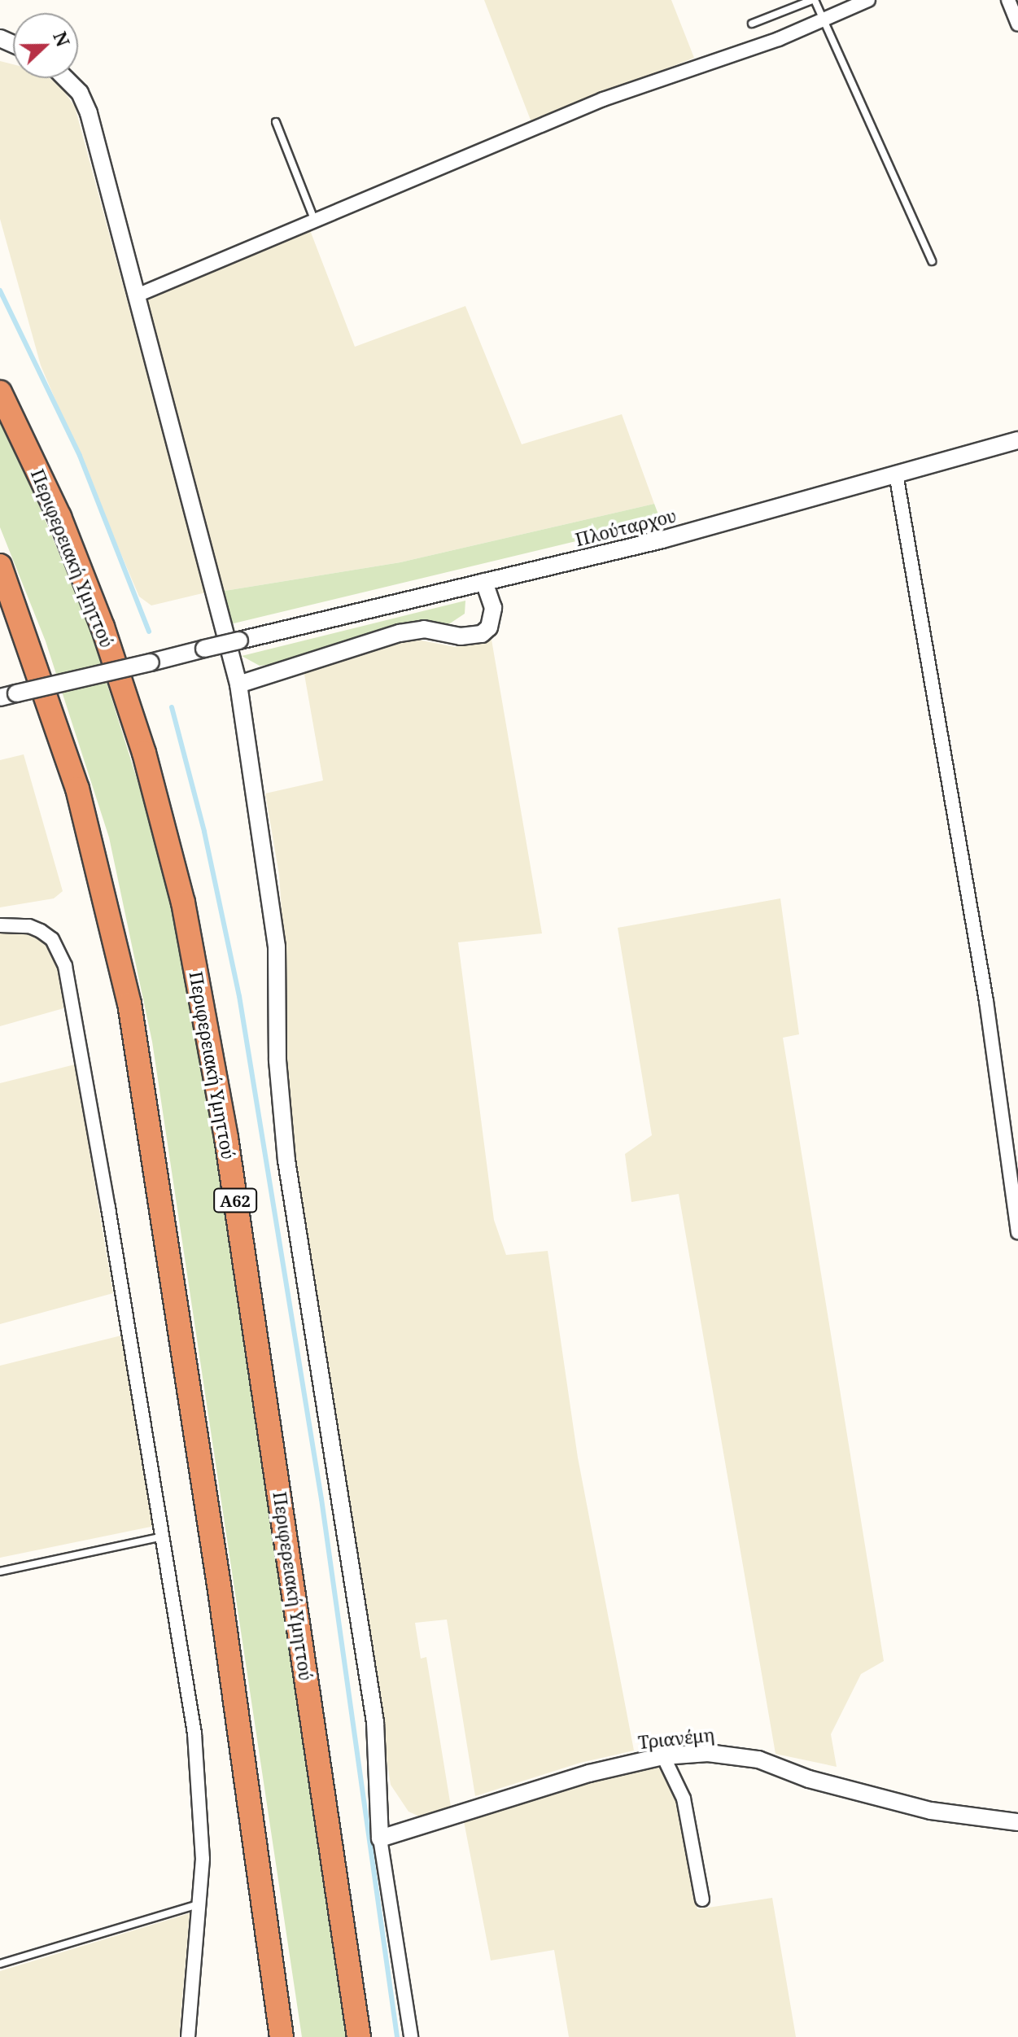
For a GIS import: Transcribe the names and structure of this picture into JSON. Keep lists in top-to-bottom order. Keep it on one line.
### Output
{"streets":{"highway":["Περιφερειακή Υμηττού","Α62"],"street":["Πλούταρχου","Τριανέμη"]},"north":"right"}
